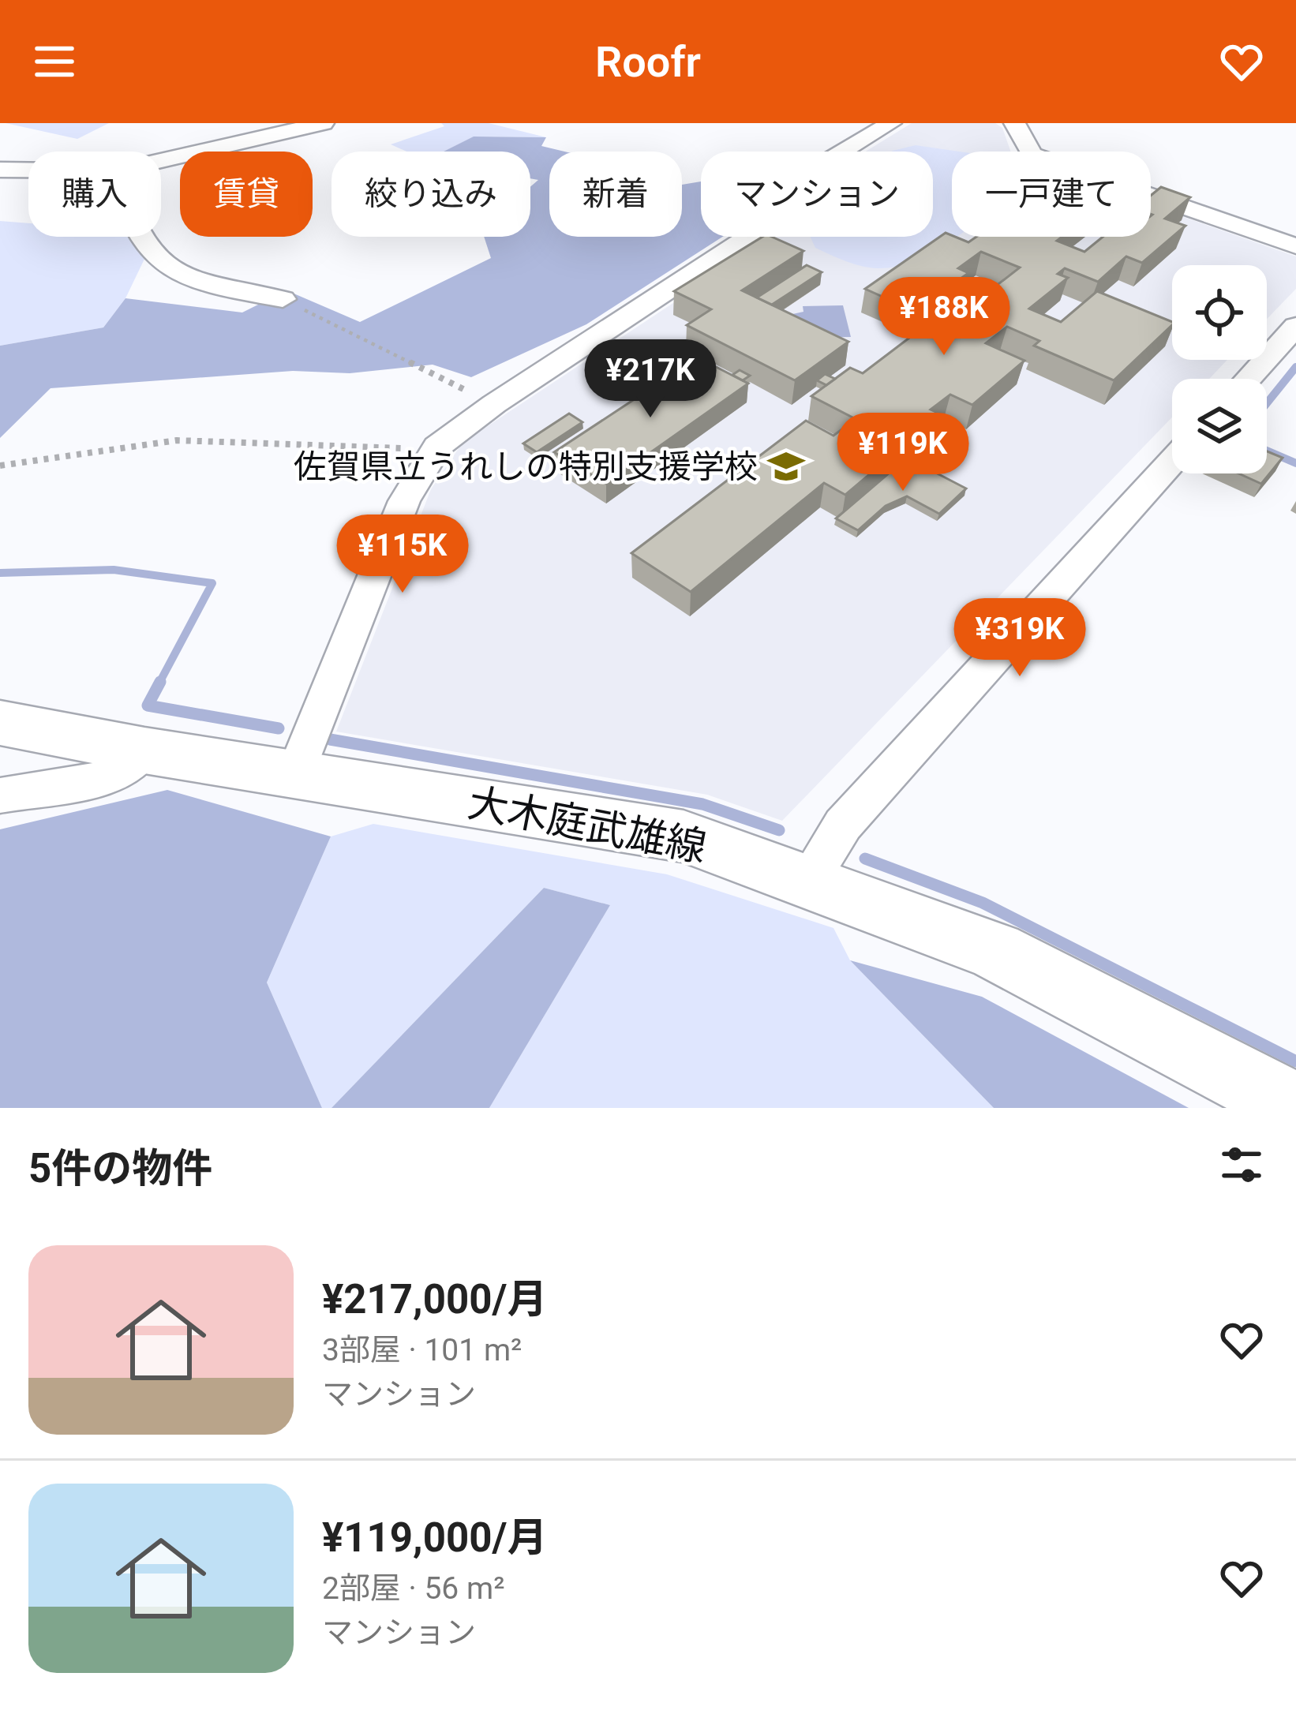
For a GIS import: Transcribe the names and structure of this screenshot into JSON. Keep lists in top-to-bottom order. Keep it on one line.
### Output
{"streets":{"main road":["大木庭武雄線"]},"places":{"school or university":["佐賀県立うれしの特別支援学校"]},"page":{"header":"Roofr","chip":["購入","賃貸","絞り込み","新着","マンション","一戸建て"],"price":["¥188K","¥217K","¥119K","¥115K","¥319K"],"heading":"5件の物件","list":[{"name":"¥217,000/月","note":"3部屋 · 101 m² · マンション"},{"name":"¥119,000/月","note":"2部屋 · 56 m² · マンション"}]}}
